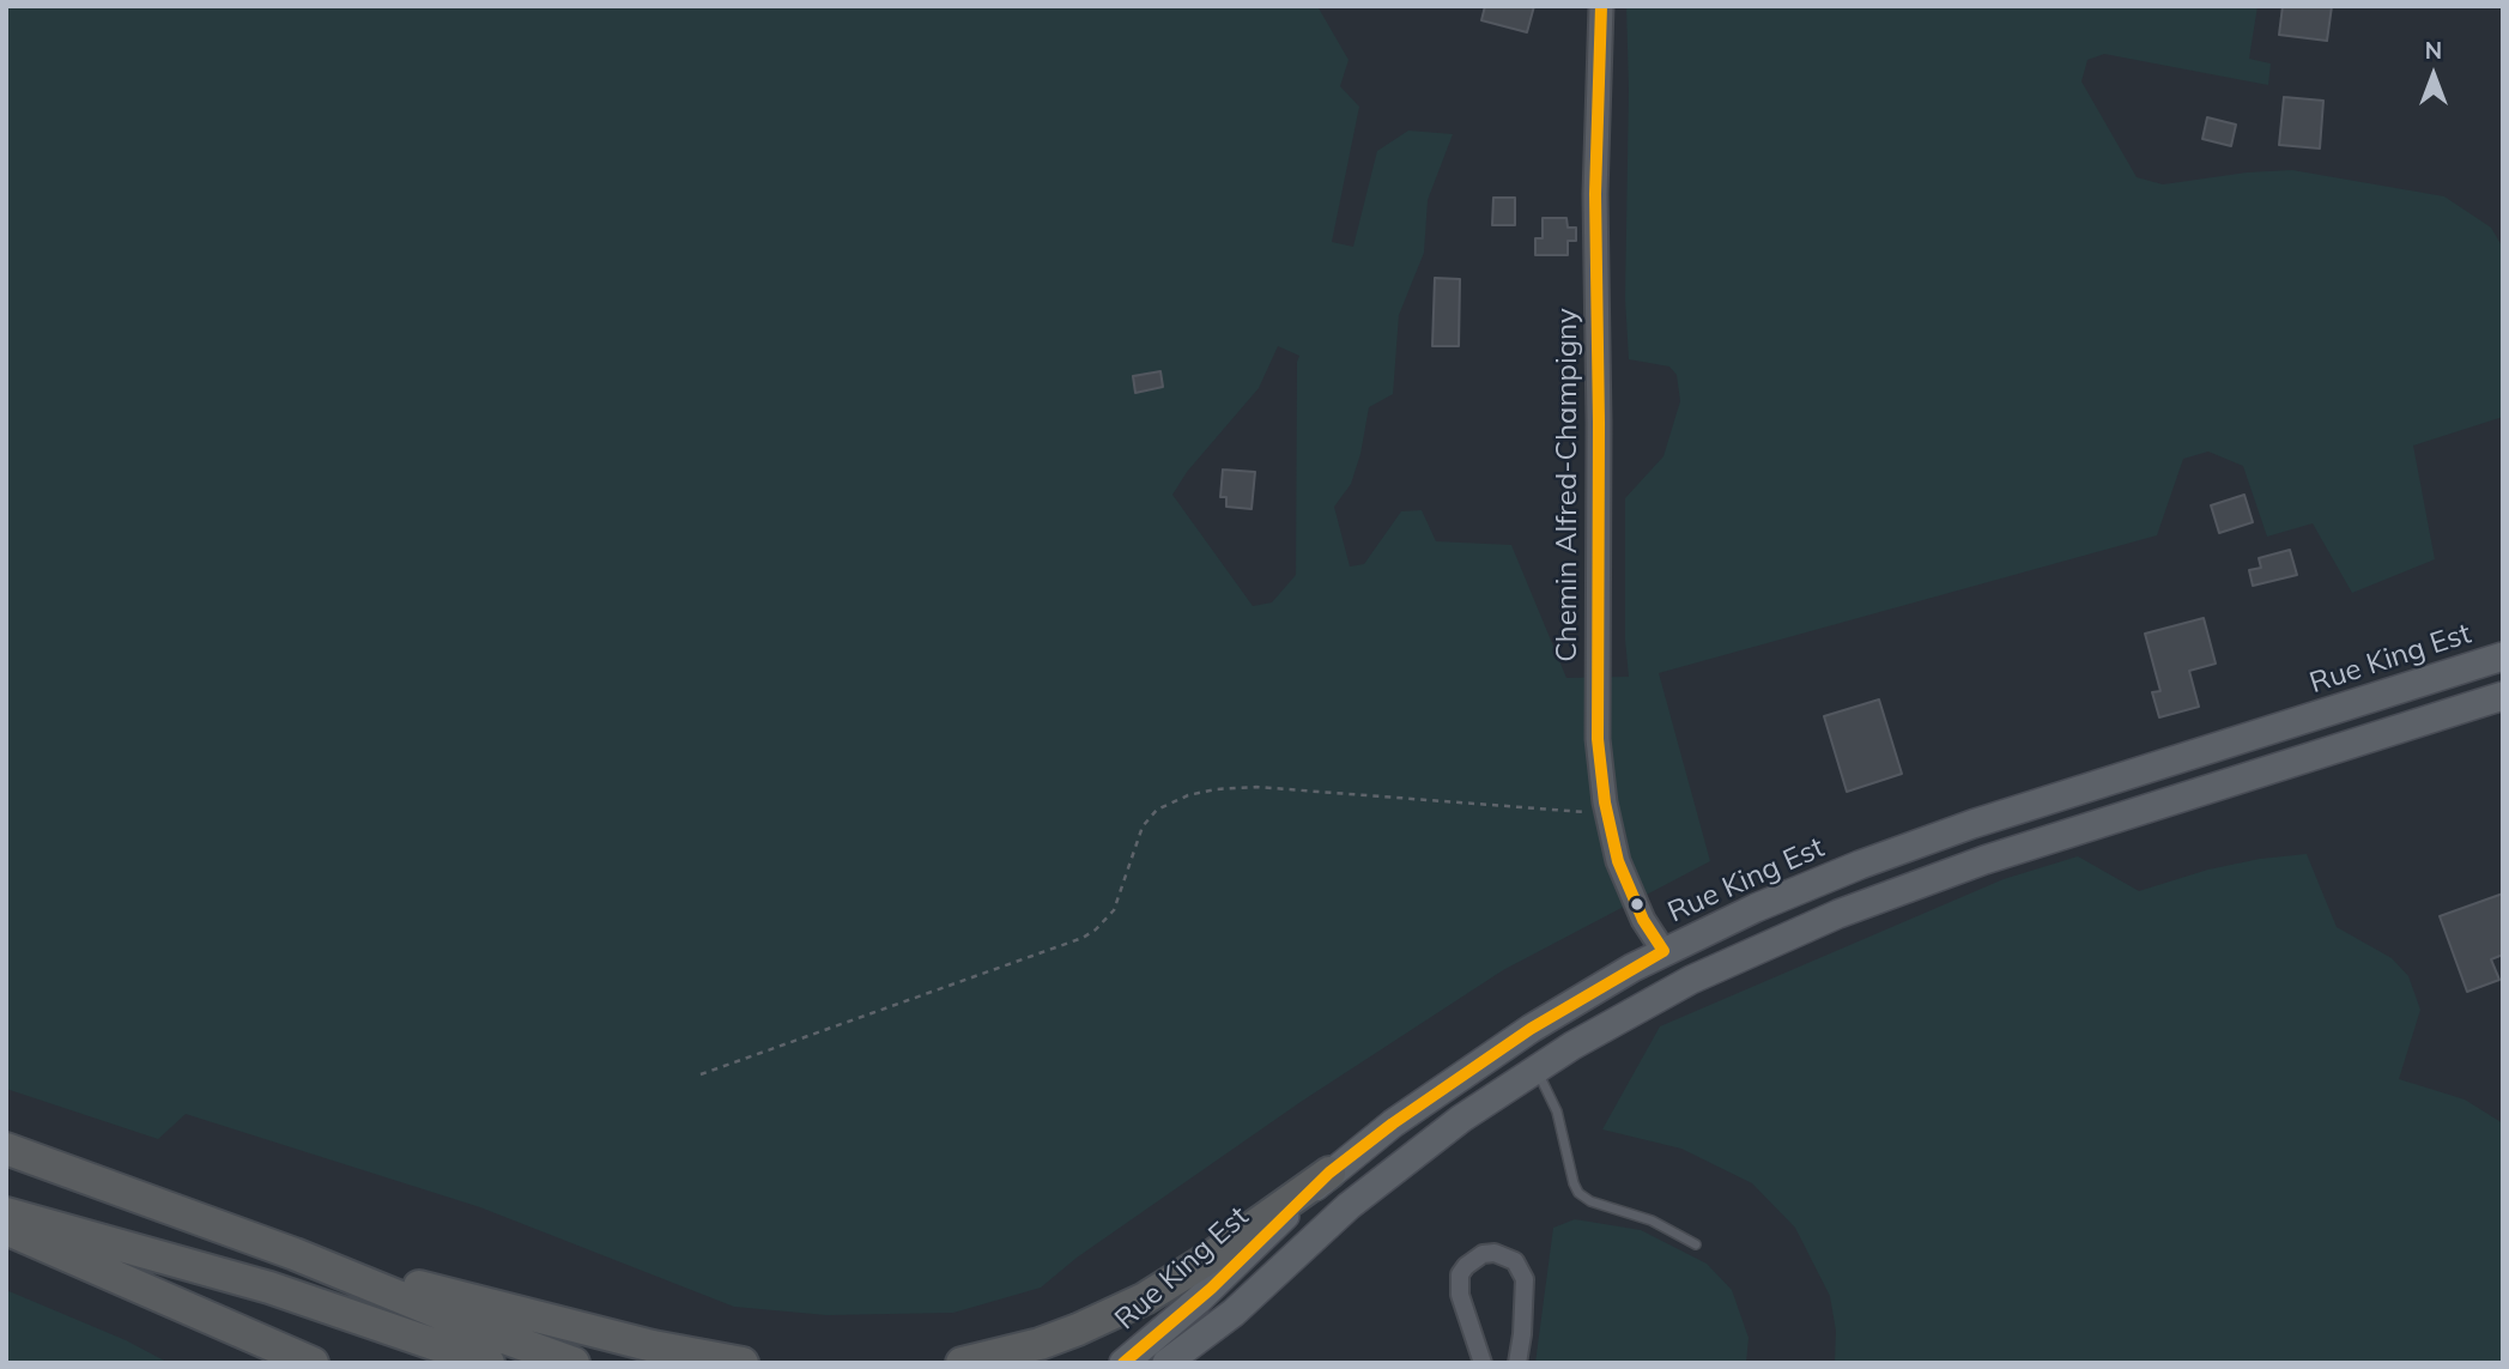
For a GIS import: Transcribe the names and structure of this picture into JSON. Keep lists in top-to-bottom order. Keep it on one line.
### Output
{"streets":{"main road":["Rue King Est"],"street":["Chemin Alfred-Champigny"]},"crossings":[["Chemin Alfred-Champigny","Rue King Est"]],"north":"top"}
